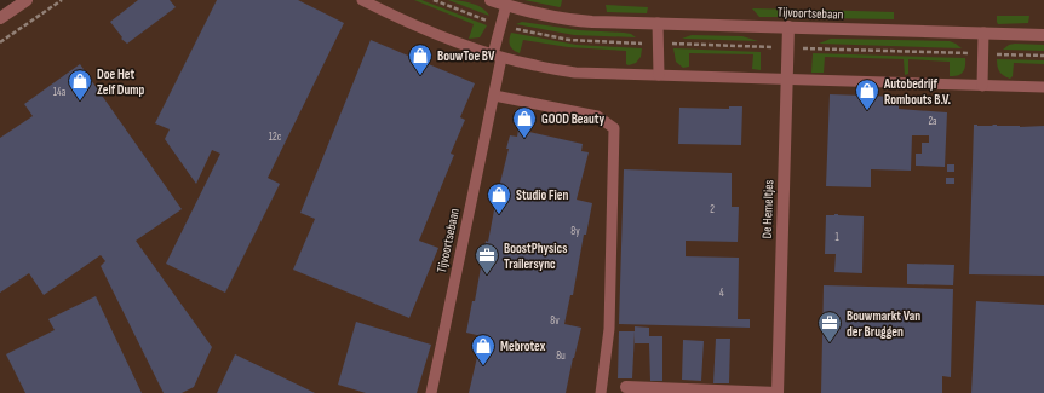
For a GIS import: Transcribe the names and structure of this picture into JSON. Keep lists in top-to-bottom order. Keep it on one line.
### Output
{"streets":{"street":["Tijvoortsebaan","De Hemeltjes"]},"crossings":[["Tijvoortsebaan","De Hemeltjes"]],"places":{"shop":["BouwToe BV","Doe Het Zelf Dump","Autobedrijf Rombouts B.V.","GOOD Beauty","Studio Fien","Mebrotex"],"office":["BoostPhysics Trailersync","Bouwmarkt Van der Bruggen"]},"house_numbers":["14a","2a","12c","2","8y","1","4","8v","8u"]}
